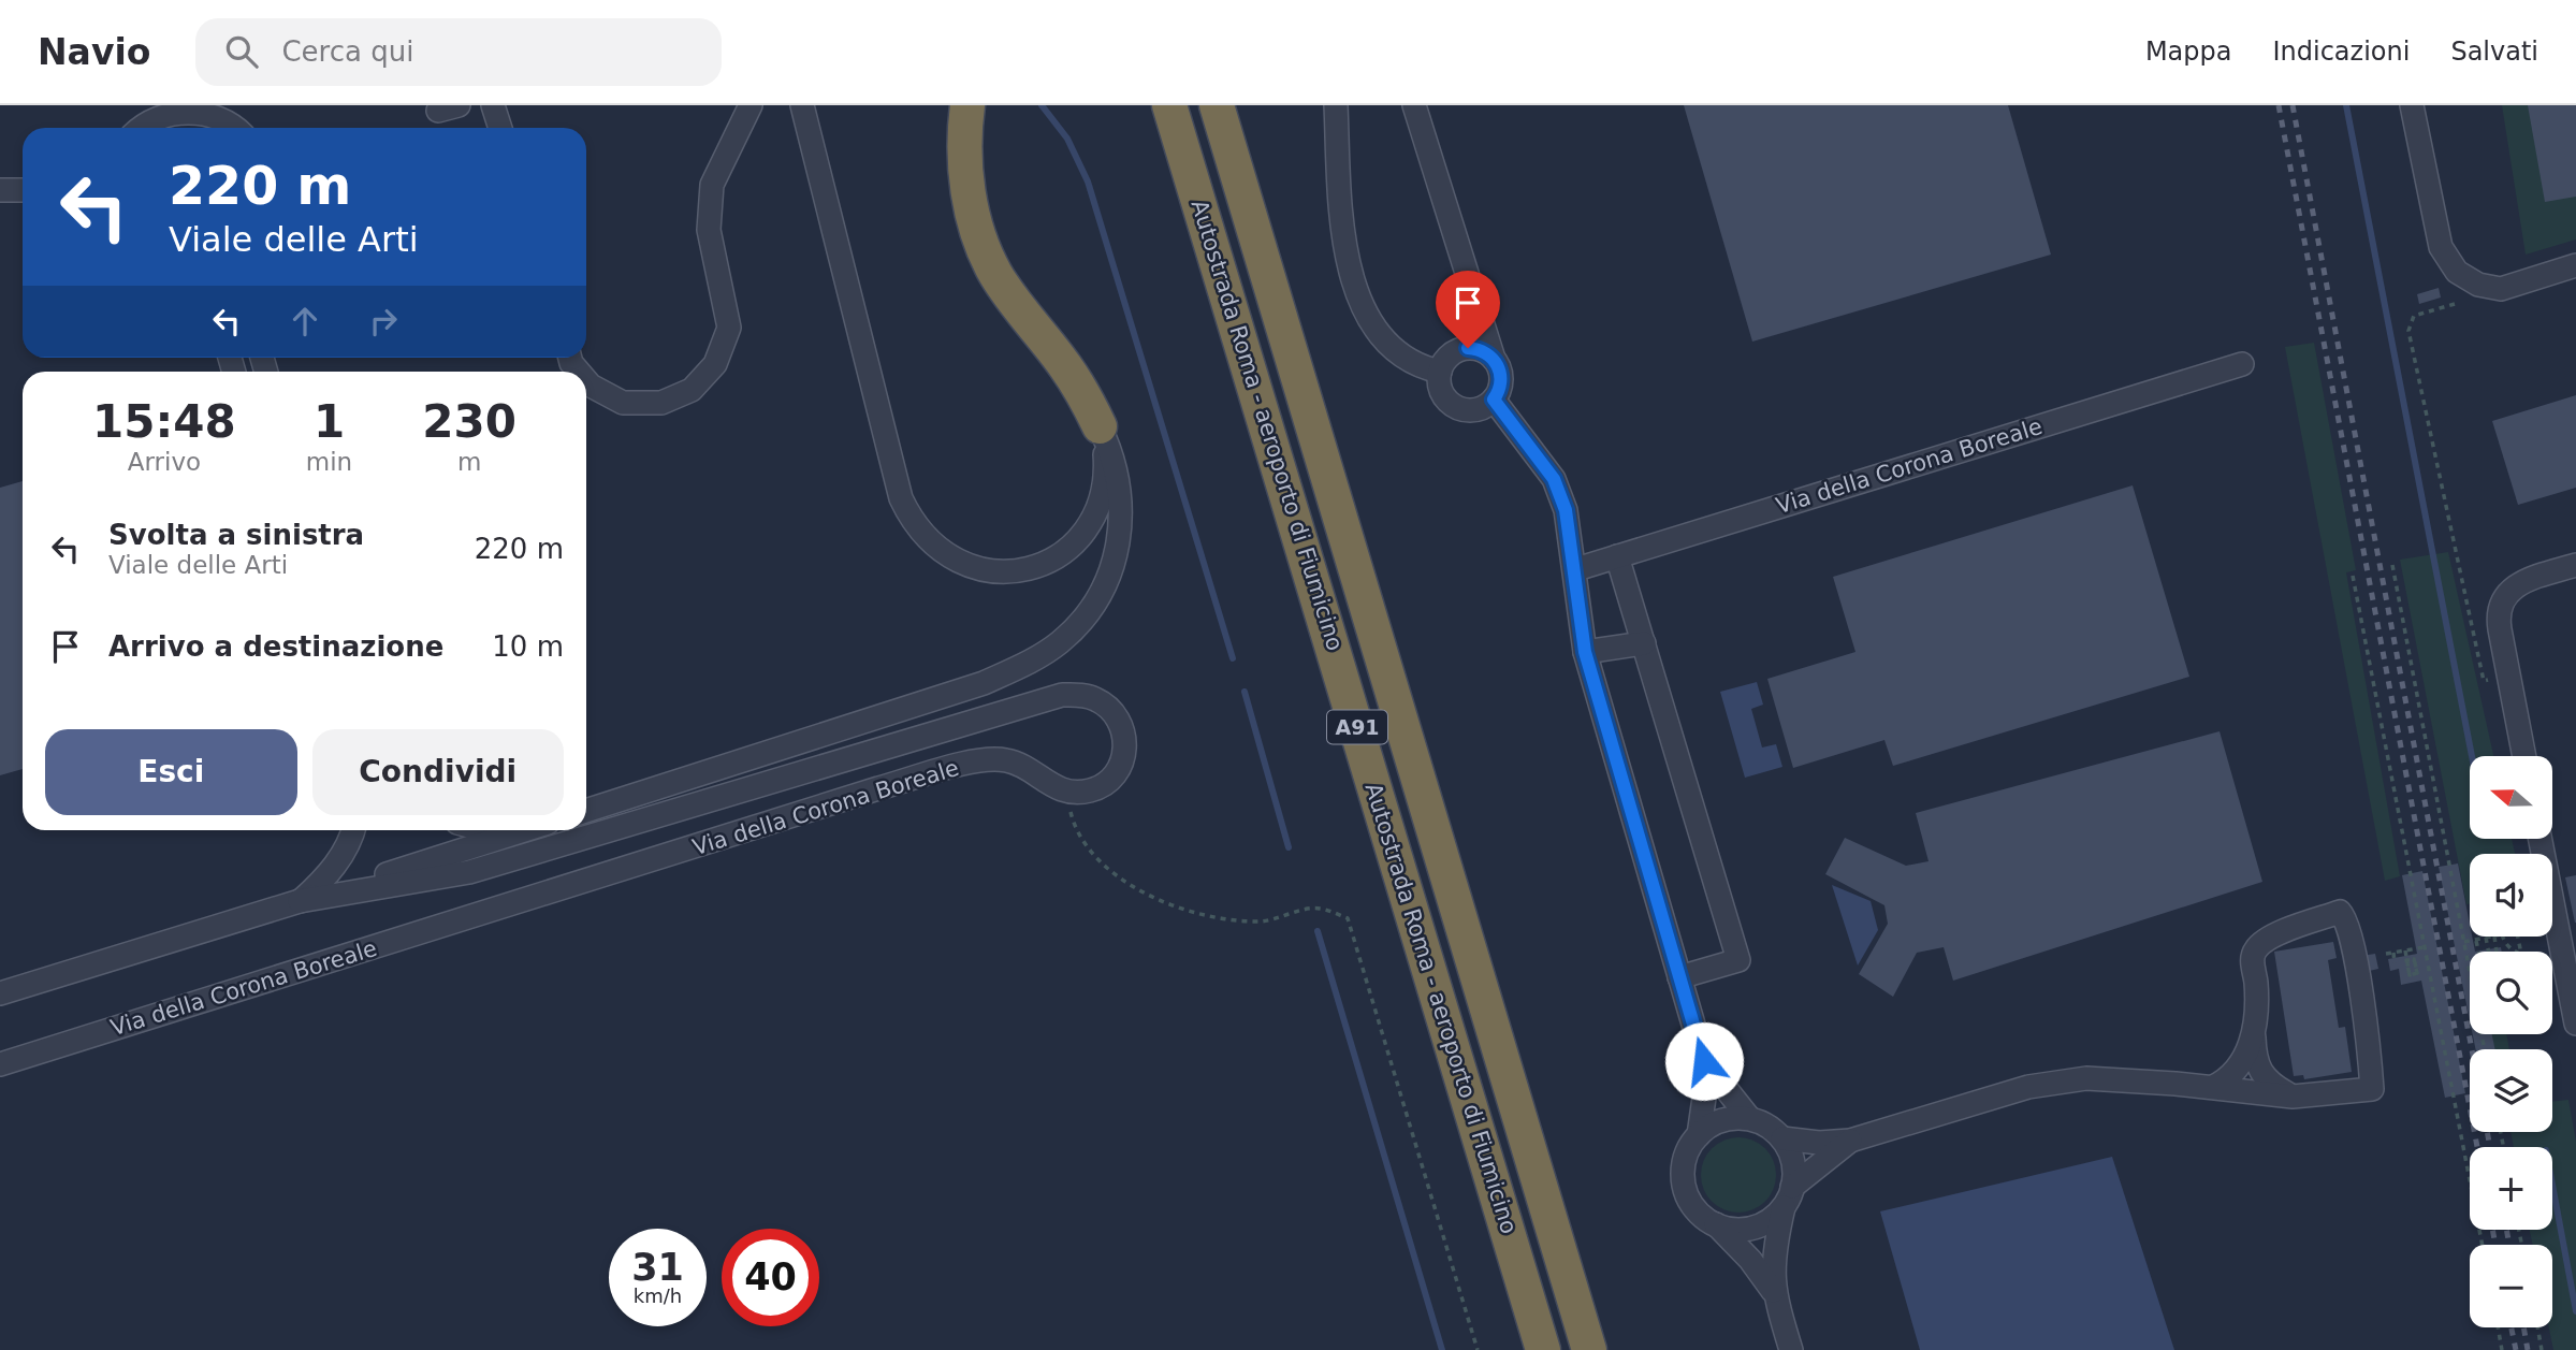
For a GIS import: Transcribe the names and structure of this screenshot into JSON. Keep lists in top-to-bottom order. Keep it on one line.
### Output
{"streets":{"highway":["Autostrada Roma - aeroporto di Fiumicino","A91"],"street":["Via della Corona Boreale"]},"north":"left","page":{"header":"Navio","search":"Cerca qui","nav":["Mappa","Indicazioni","Salvati"],"turn":["220 m","Viale delle Arti"],"eta":["15:48","Arrivo","1","min","230","m"],"list":[{"name":"Svolta a sinistra","note":"Viale delle Arti","value":"220 m"},{"name":"Arrivo a destinazione","value":"10 m"}],"buttons":["Esci","Condividi"],"map_buttons":["+","−"],"speed":"31 km/h","limit":"40"}}
